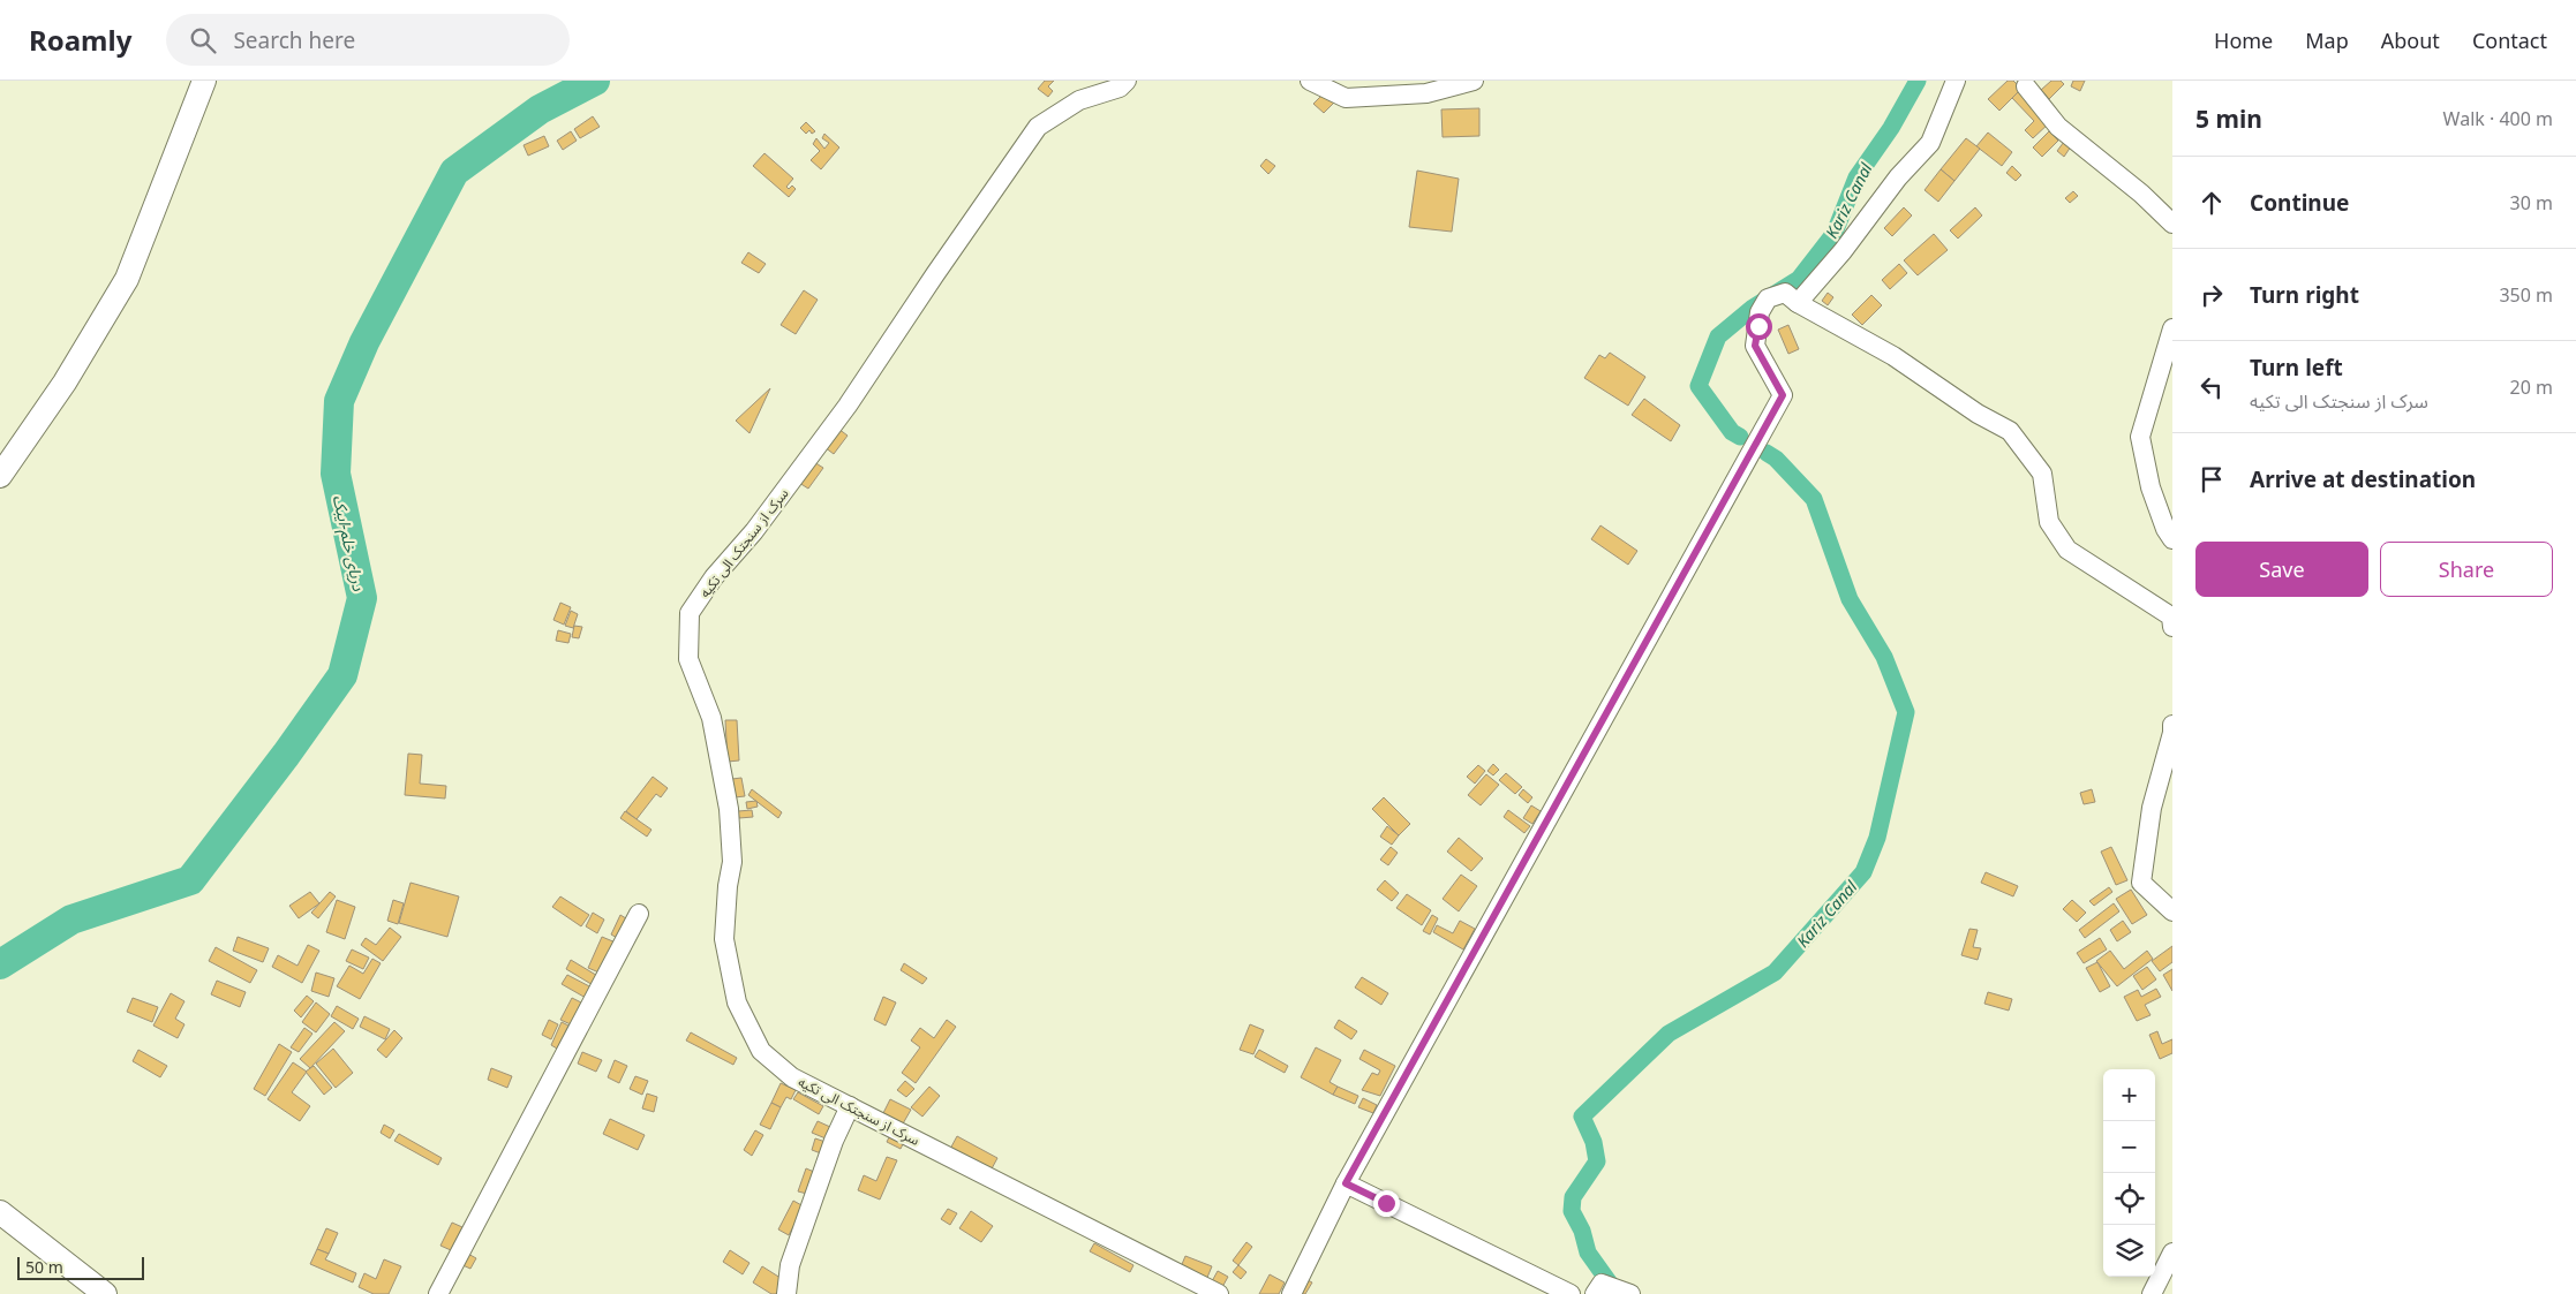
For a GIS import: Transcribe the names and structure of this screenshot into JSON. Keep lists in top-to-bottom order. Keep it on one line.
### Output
{"streets":{"street":["سرک از سنجتک الی تکیه"]},"water":["Kariz Canal","دریای خلم-ایبک"],"scale_bar":"50 m","page":{"header":"Roamly","search":"Search here","nav":["Home","Map","About","Contact"],"heading":["5 min","Walk · 400 m"],"list":[["Continue","30 m"],["Turn right","350 m"],["Turn left","سرک از سنجتک الی تکیه","20 m"],"Arrive at destination"],"buttons":["Save","Share"],"map_buttons":["+","−"],"scale":"50 m"}}
